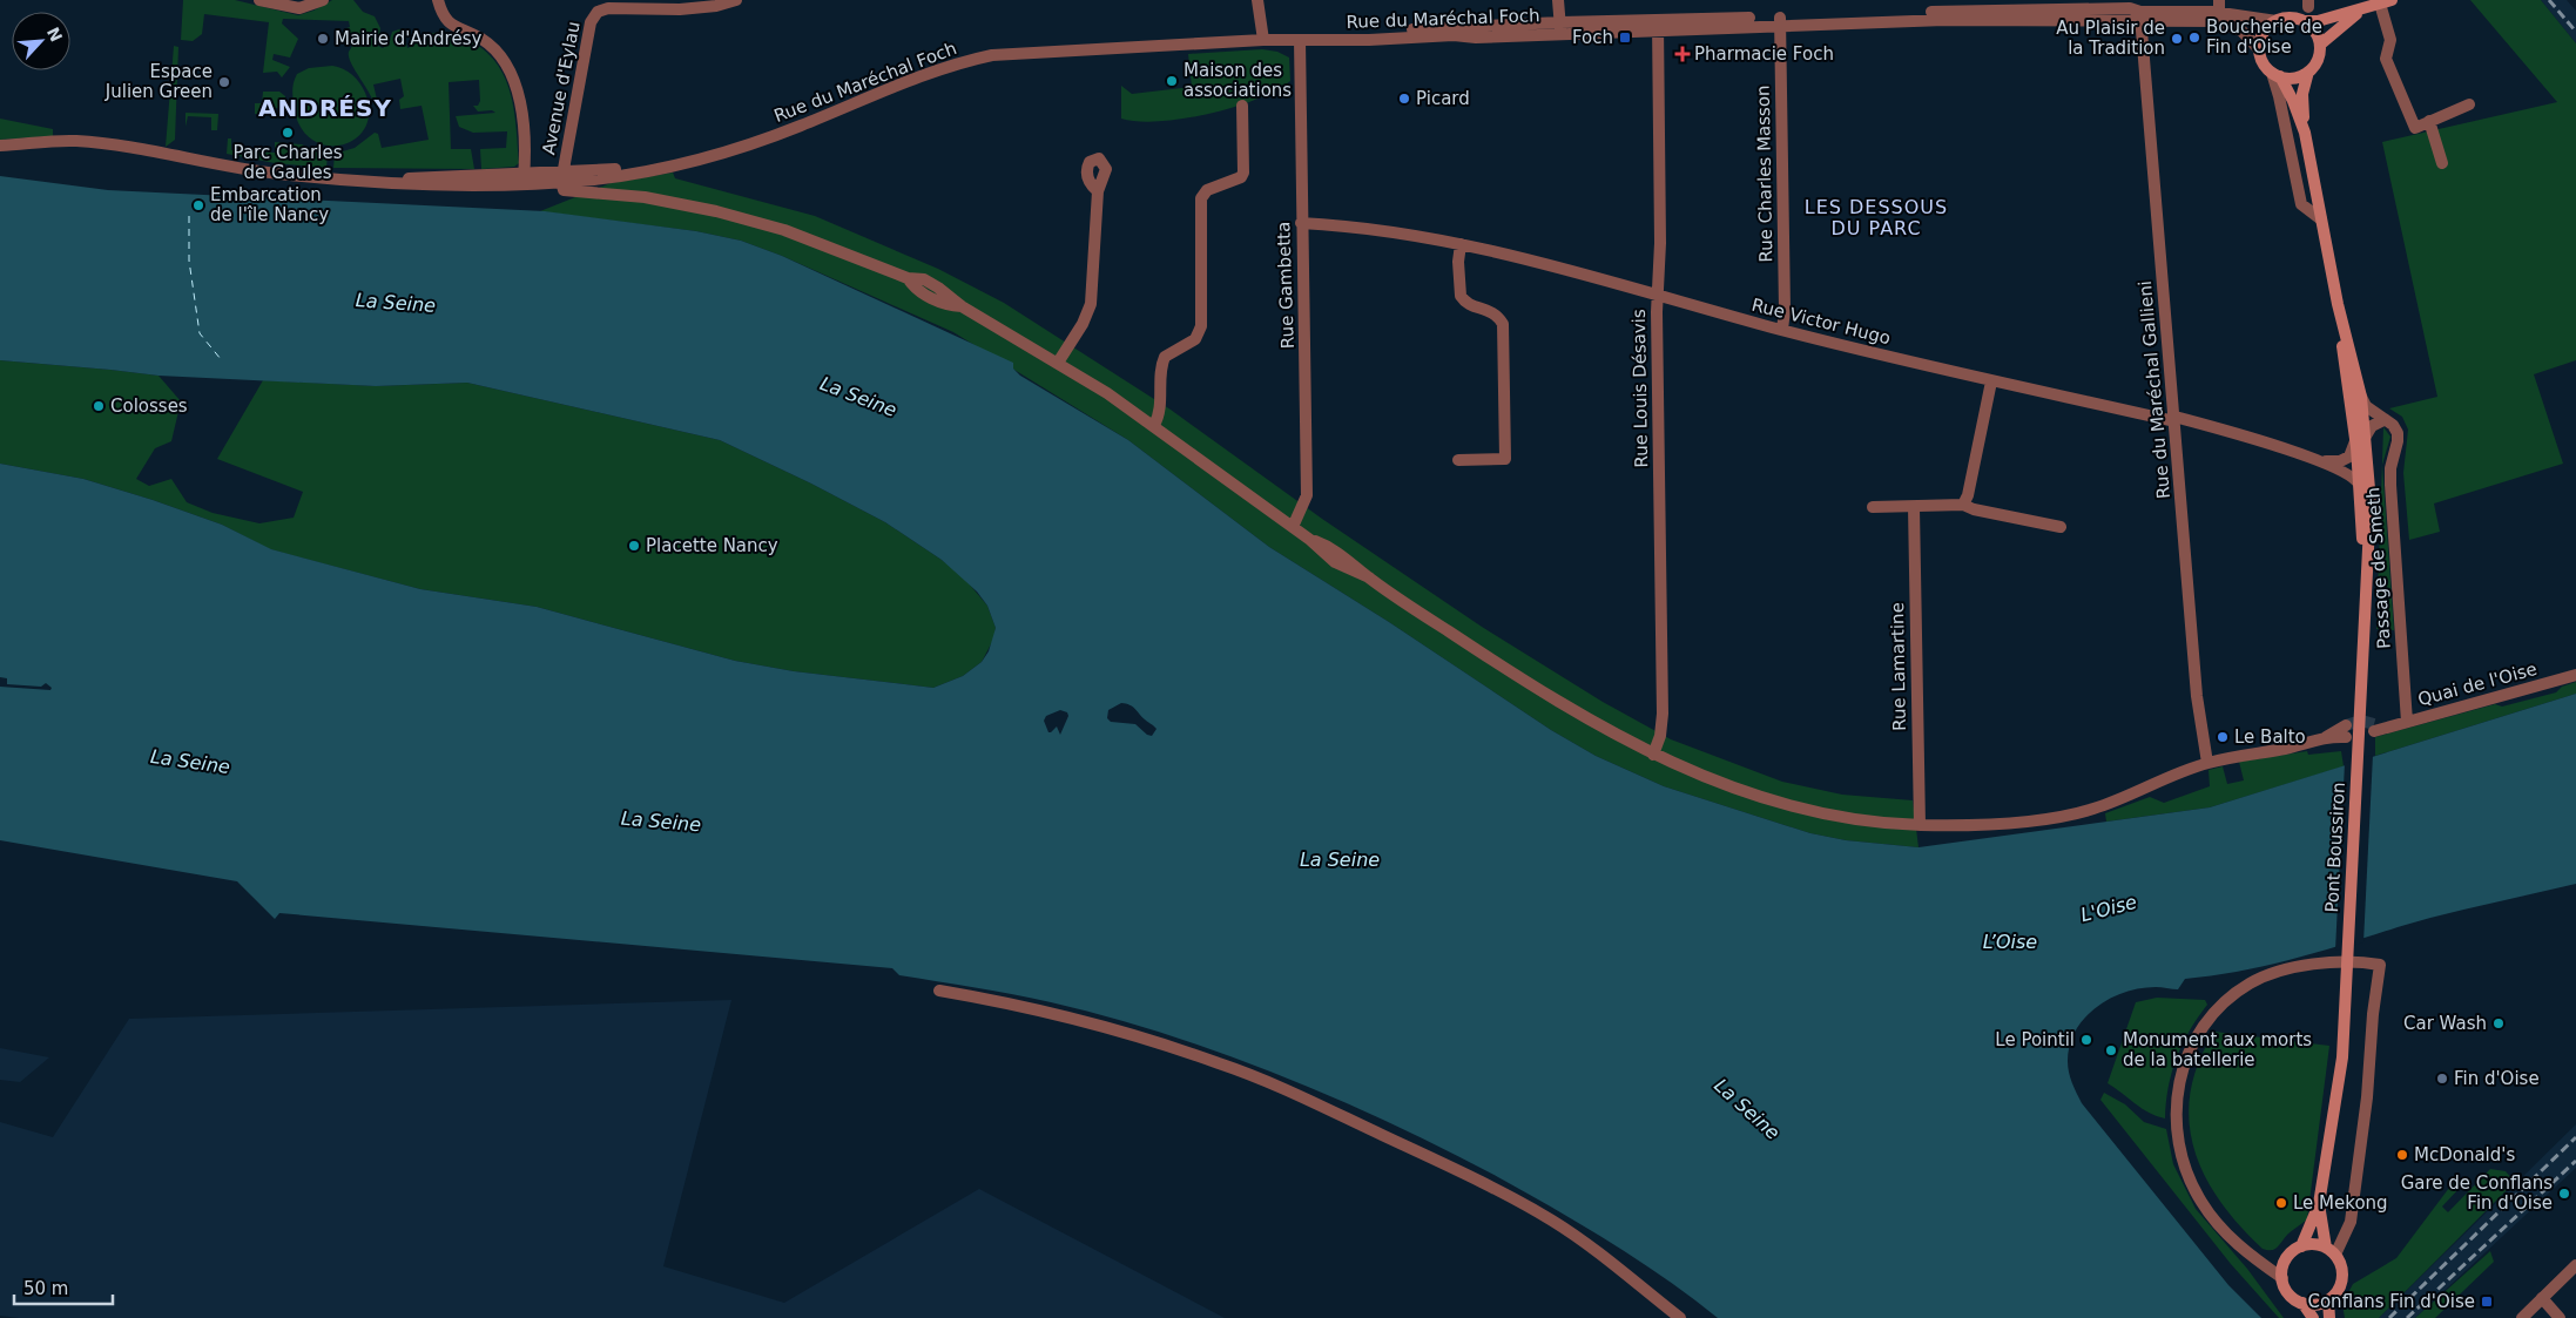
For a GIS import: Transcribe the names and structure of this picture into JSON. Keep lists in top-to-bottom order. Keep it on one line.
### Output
{"streets":{"main road":["Pont Boussiron"],"street":["Rue du Maréchal Foch","Avenue d'Eylau","Rue Charles Masson","Rue Gambetta","Rue Victor Hugo","Rue Louis Désavis","Rue du Maréchal Gallieni","Passage de Smeth","Rue Lamartine","Quai de l'Oise"]},"crossings":[["Rue du Maréchal Foch","Avenue d'Eylau"],["Rue du Maréchal Foch","Rue Charles Masson"],["Rue du Maréchal Foch","Rue Gambetta"],["Rue du Maréchal Foch","Rue Louis Désavis"],["Rue du Maréchal Foch","Rue du Maréchal Gallieni"],["Rue Charles Masson","Rue Victor Hugo"],["Rue Gambetta","Rue Victor Hugo"],["Rue Victor Hugo","Rue Louis Désavis"],["Rue Victor Hugo","Rue du Maréchal Gallieni"],["Passage de Smeth","Quai de l'Oise"]],"districts":["ANDRÉSY","LES DESSOUS DU PARC"],"water":["La Seine","L'Oise","L’Oise"],"places":{"transit":["Foch","Conflans Fin d'Oise"],"other":["Boucherie de Fin d'Oise","Mairie d'Andrésy","Au Plaisir de la Tradition","Maison des associations","Espace Julien Green","Picard","Parc Charles de Gaules","Embarcation de l'île Nancy","Colosses","Placette Nancy","Le Balto","Car Wash","Le Pointil","Monument aux morts de la batellerie","Fin d'Oise","McDonald's","Gare de Conflans Fin d'Oise","Le Mekong"],"health":["Pharmacie Foch"]},"scale_bar":"50 m","north":"top right"}
